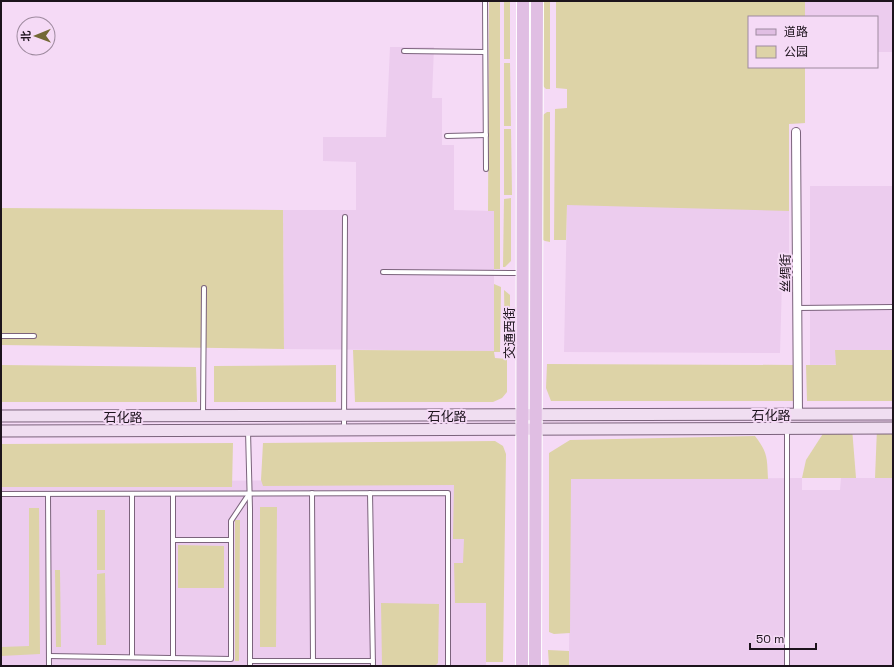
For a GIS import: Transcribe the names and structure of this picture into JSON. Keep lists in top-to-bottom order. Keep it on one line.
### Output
{"streets":{"main road":["交通西街","石化路"],"street":["丝绸街"]},"crossings":[["丝绸街","石化路"],["交通西街","石化路"]],"legend":["道路","公园"],"scale_bar":"50 m","north":"left"}
